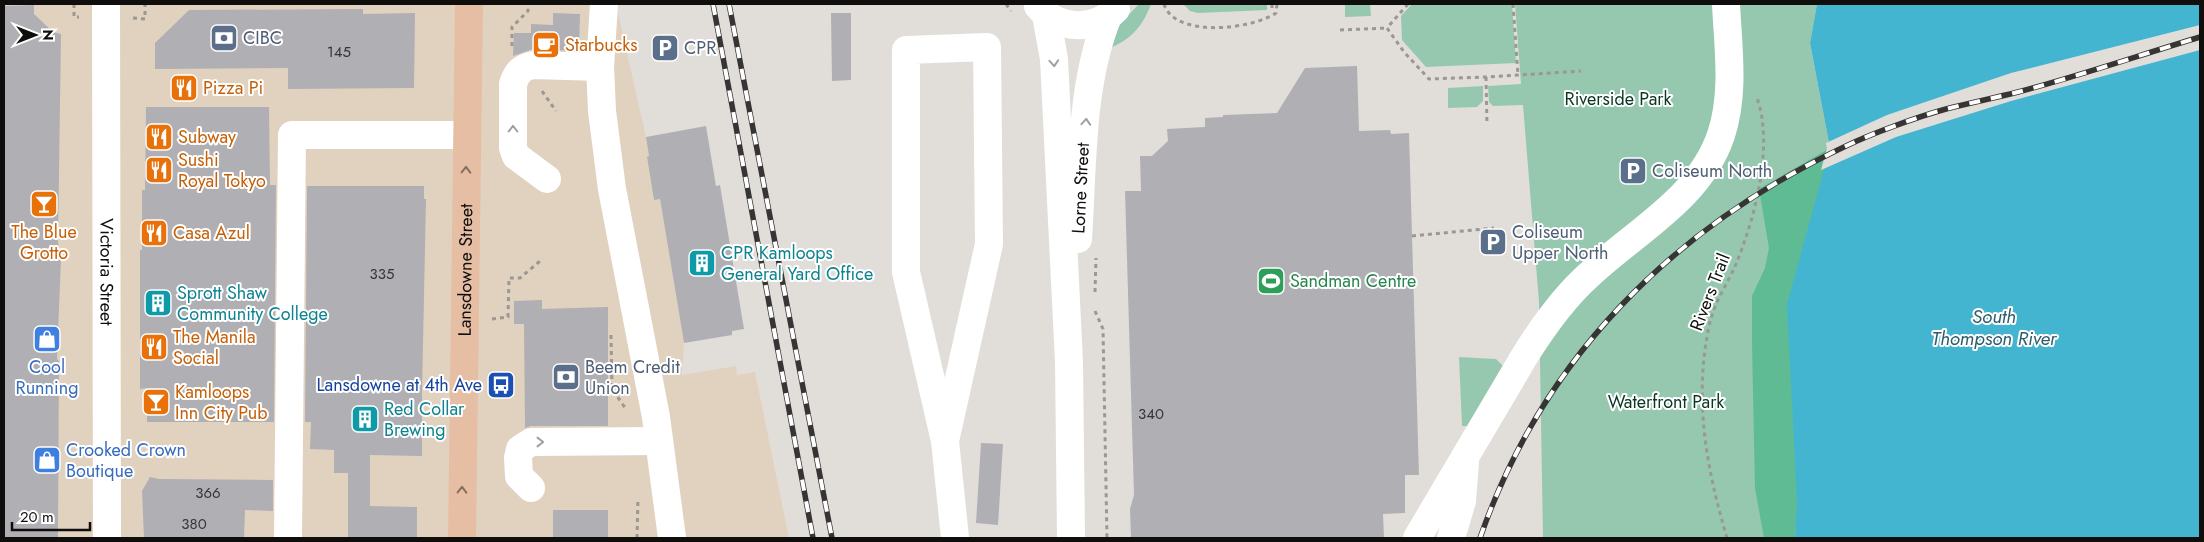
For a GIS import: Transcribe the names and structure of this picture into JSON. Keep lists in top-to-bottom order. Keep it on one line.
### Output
{"streets":{"main road":["Lansdowne Street"],"street":["Lorne Street","Victoria Street"],"path":["Rivers Trail"]},"one_way":["Lansdowne Street"],"water":["South Thompson River"],"parks":["Riverside Park","Waterfront Park"],"places":{"bank":["CIBC","Beem Credit Union"],"cafe":["Starbucks"],"parking":["CPR","Coliseum North","Coliseum Upper North"],"restaurant":["Pizza Pi","Subway","Sushi Royal Tokyo","Casa Azul","The Manila Social"],"bar":["The Blue Grotto","Kamloops Inn City Pub"],"building":["CPR Kamloops General Yard Office","Sprott Shaw Community College","Red Collar Brewing"],"sports":["Sandman Centre"],"shop":["Cool Running","Crooked Crown Boutique"],"bus stop":["Lansdowne at 4th Ave"]},"house_numbers":["145","335","340","366","380"],"scale_bar":"20 m","north":"right"}
